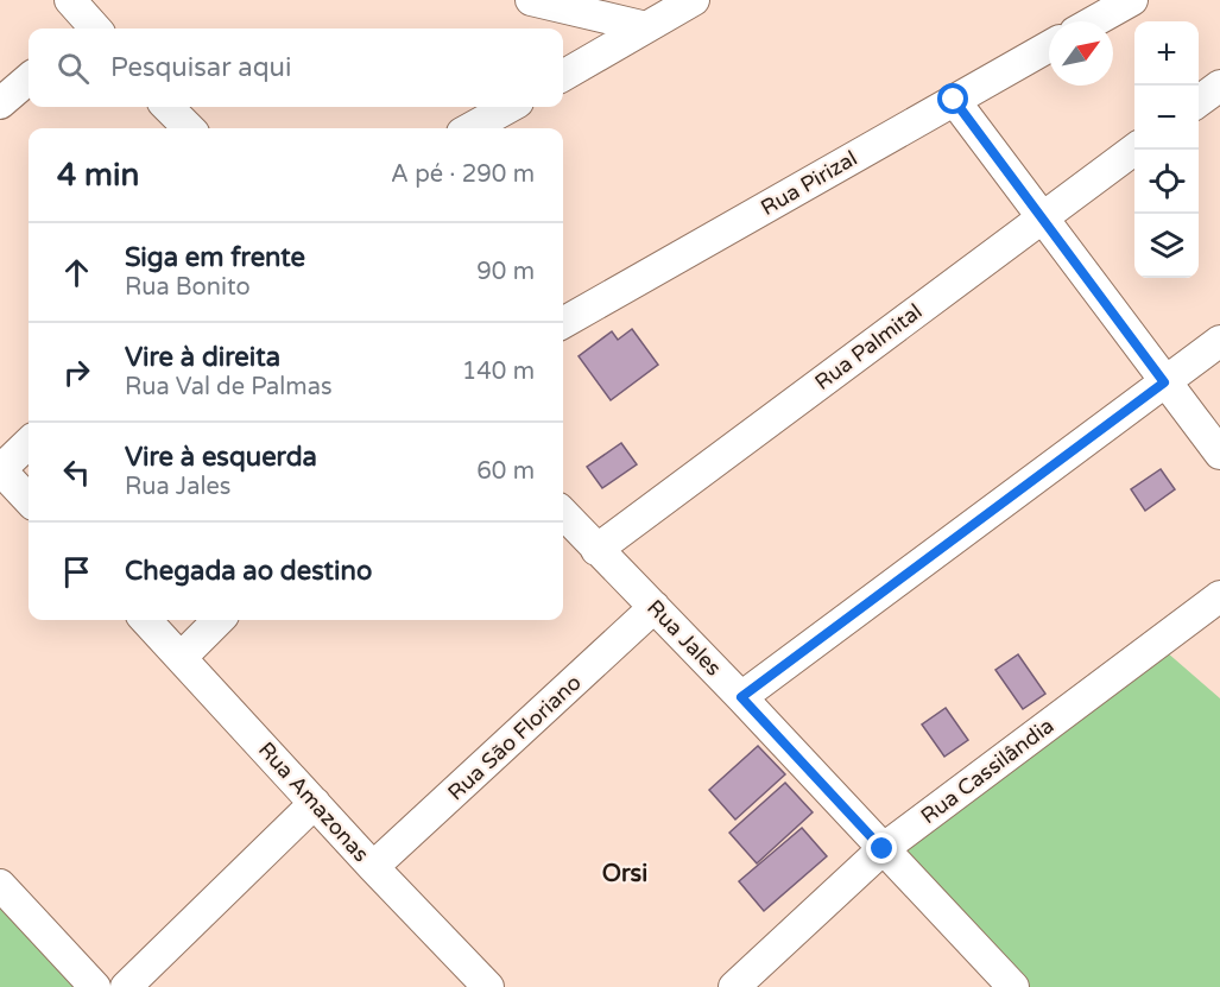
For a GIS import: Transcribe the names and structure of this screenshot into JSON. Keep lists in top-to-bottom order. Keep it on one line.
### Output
{"streets":{"street":["Rua Pirizal","Rua Palmital","Rua Jales","Rua São Floriano","Rua Cassilândia","Rua Amazonas"]},"crossings":[["Rua Palmital","Rua Jales"],["Rua Jales","Rua São Floriano"],["Rua Jales","Rua Cassilândia"],["Rua São Floriano","Rua Amazonas"]],"districts":["Orsi"],"north":"top right","page":{"map_buttons":["+","−"],"search":"Pesquisar aqui","heading":["4 min","A pé · 290 m"],"list":[["Siga em frente","Rua Bonito","90 m"],["Vire à direita","Rua Val de Palmas","140 m"],["Vire à esquerda","Rua Jales","60 m"],"Chegada ao destino"]}}
